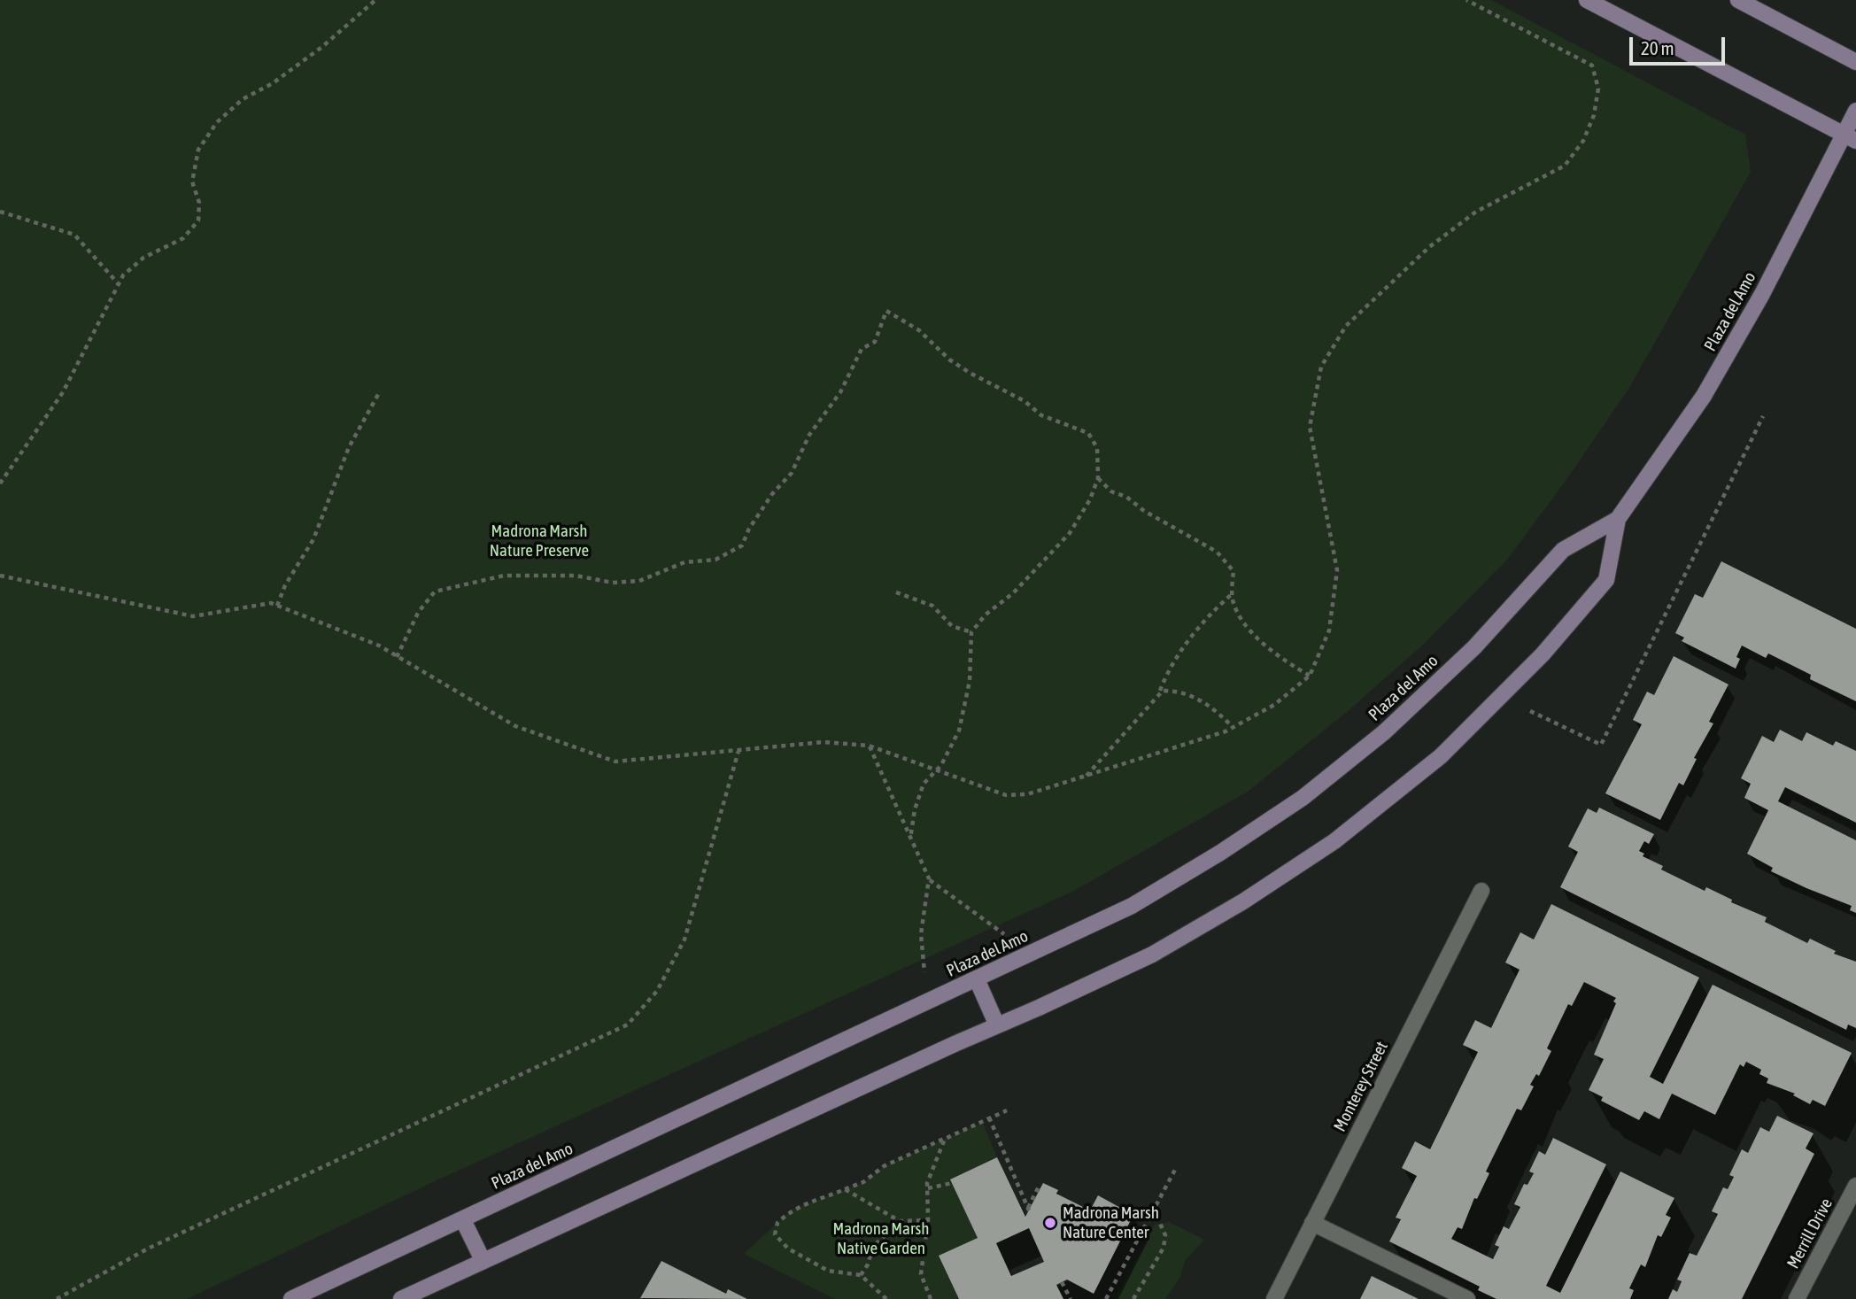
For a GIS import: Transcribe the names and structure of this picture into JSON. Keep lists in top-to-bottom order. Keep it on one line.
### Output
{"streets":{"main road":["Plaza del Amo"],"street":["Monterey Street","Merrill Drive"]},"parks":["Madrona Marsh Nature Preserve","Madrona Marsh Native Garden"],"places":["Madrona Marsh Nature Center"],"scale_bar":"20 m"}
